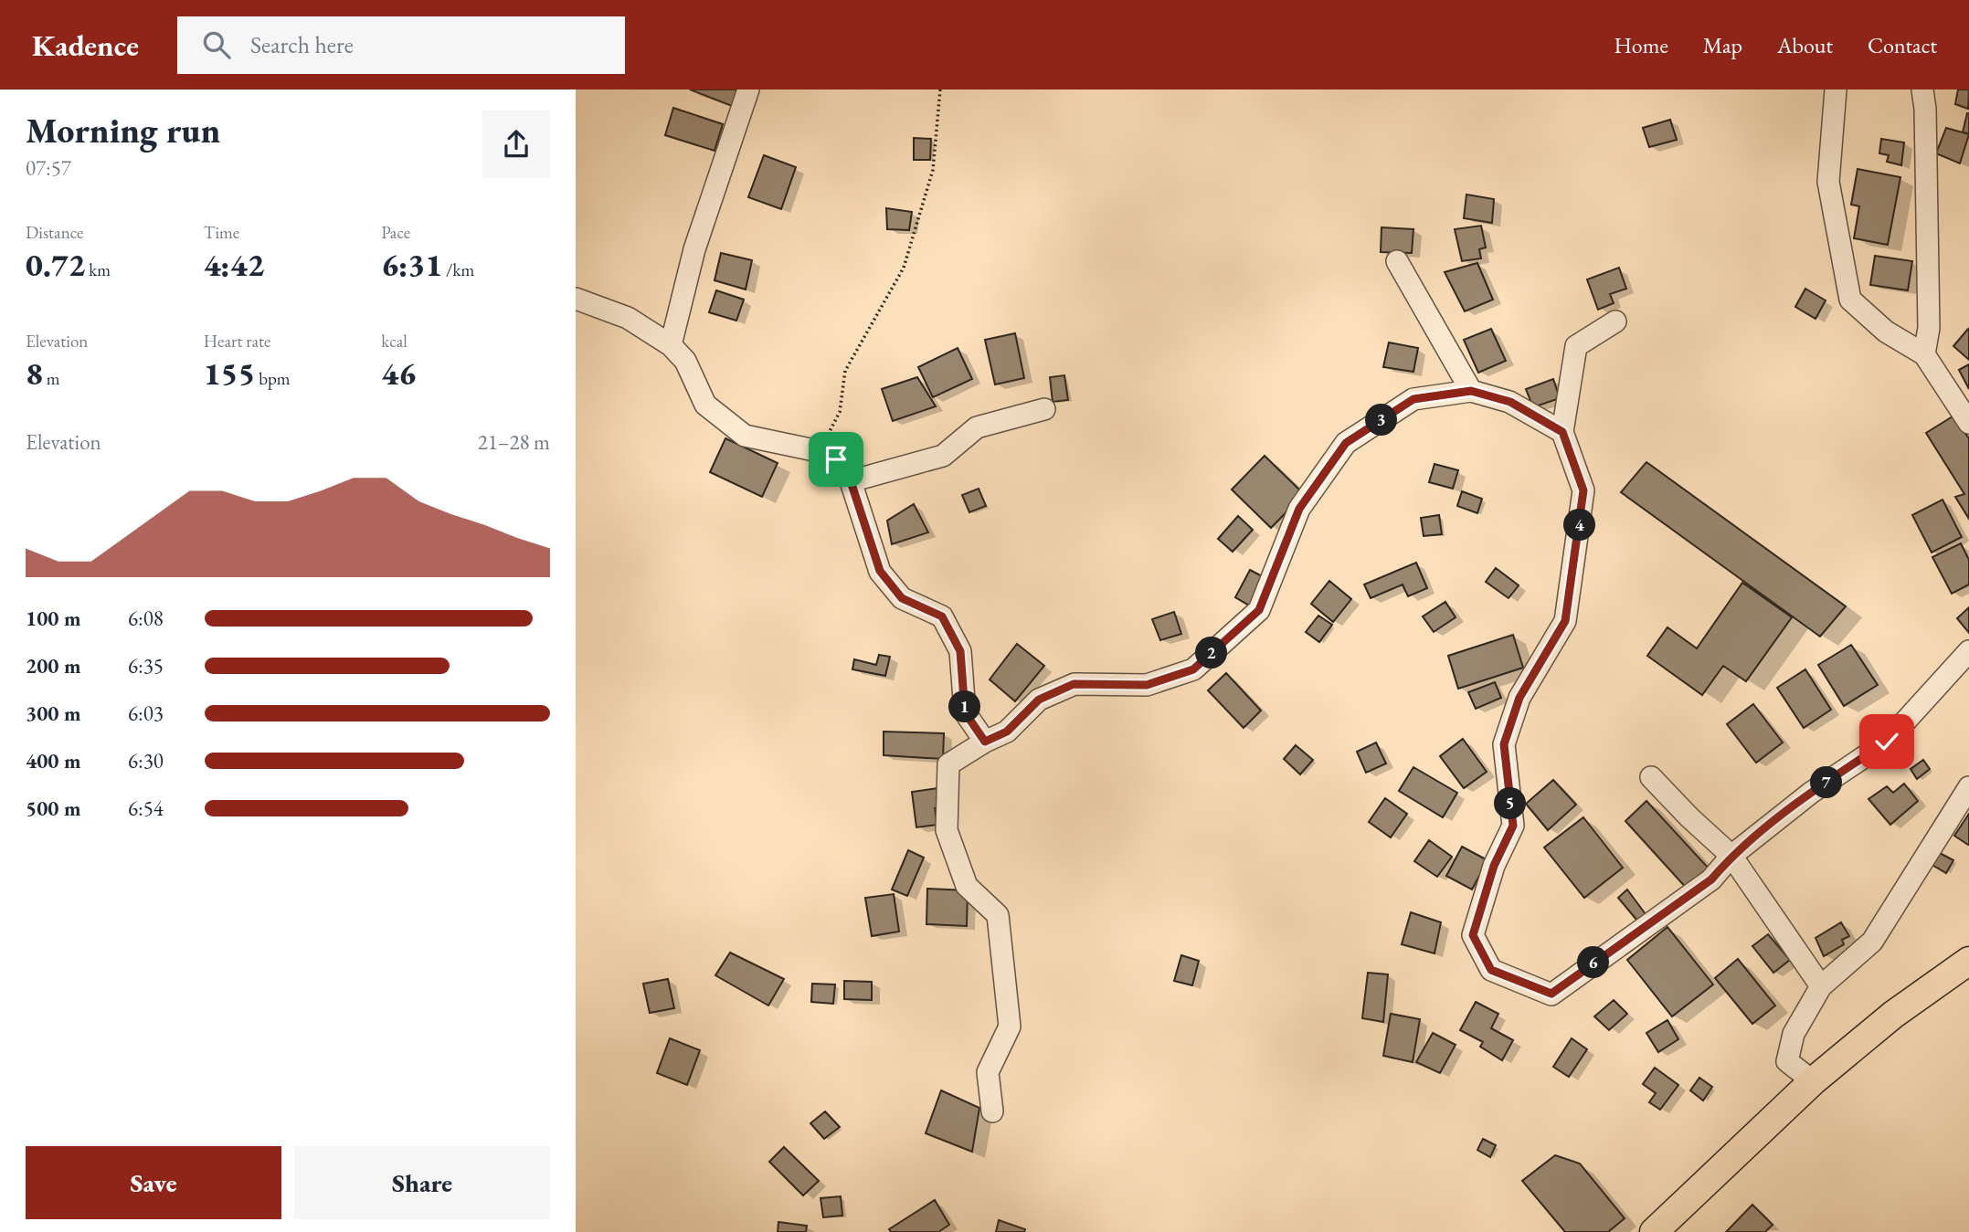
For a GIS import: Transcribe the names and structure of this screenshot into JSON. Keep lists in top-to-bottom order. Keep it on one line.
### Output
{"page":{"header":"Kadence","search":"Search here","nav":["Home","Map","About","Contact"],"heading":["Morning run","07:57"],"stats":[["Distance","0.72 km"],["Time","4:42"],["Pace","6:31 /km"],["Elevation","8 m"],["Heart rate","155 bpm"],["kcal","46"]],"pins":["3","4","2","1","7","5","6"],"chart":["Elevation","21–28 m"],"list":[{"name":"100 m","note":"6:08"},{"name":"200 m","note":"6:35"},{"name":"300 m","note":"6:03"},{"name":"400 m","note":"6:30"},{"name":"500 m","note":"6:54"}],"buttons":["Save","Share"]}}
